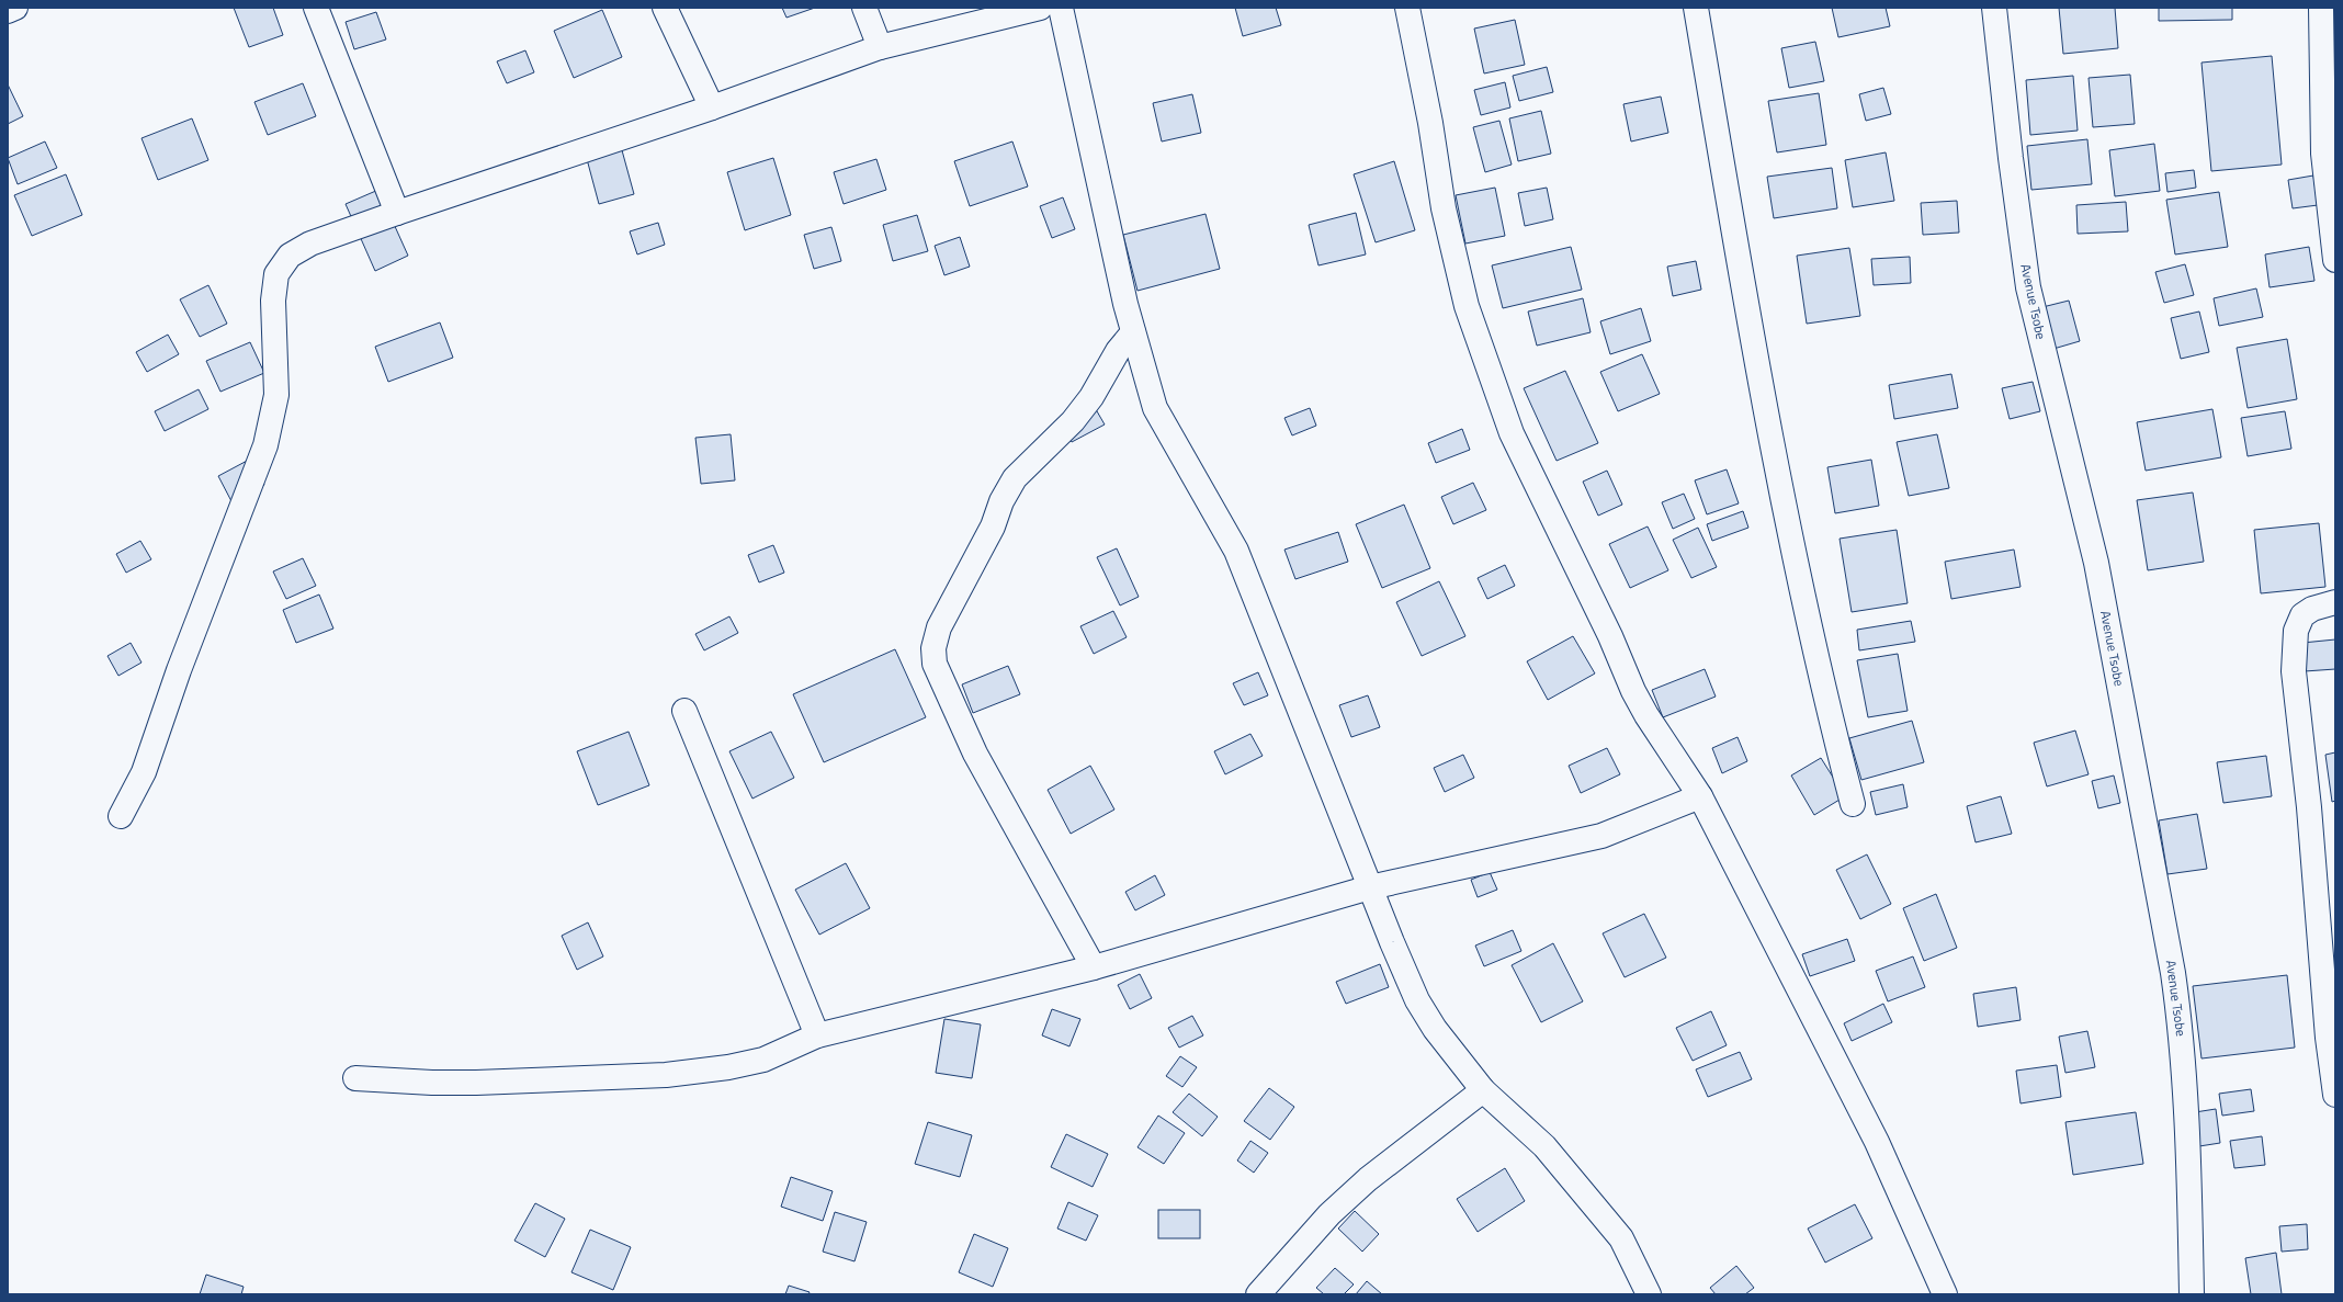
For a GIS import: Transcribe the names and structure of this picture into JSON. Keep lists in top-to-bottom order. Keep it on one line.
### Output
{"streets":{"street":["Avenue Tsobe"]}}
